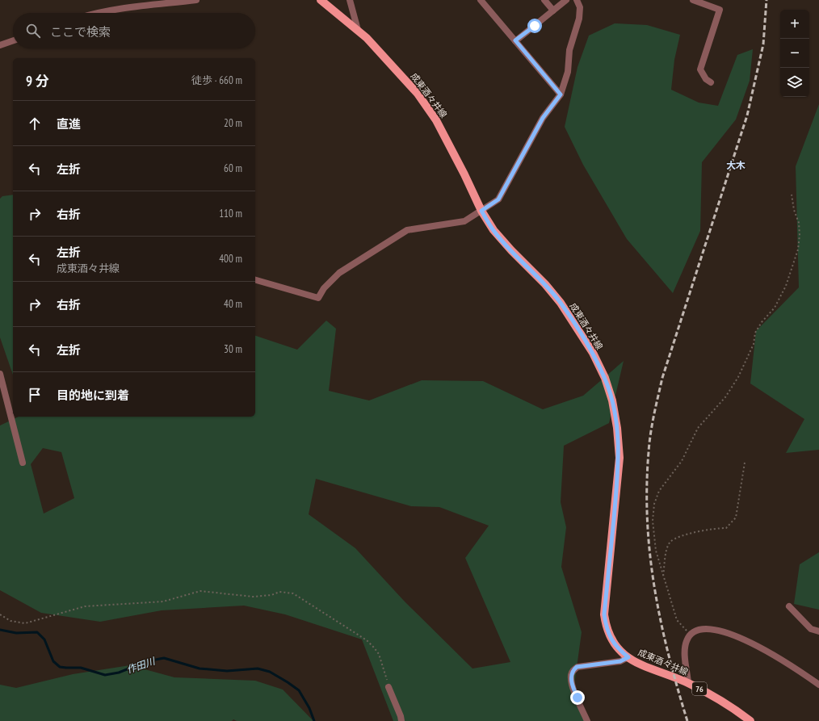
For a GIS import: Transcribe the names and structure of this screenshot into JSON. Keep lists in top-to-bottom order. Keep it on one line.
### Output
{"streets":{"main road":["成東酒々井線","76"]},"districts":["大木"],"water":["作田川"],"page":{"map_buttons":["+","−"],"search":"ここで検索","heading":["9 分","徒歩 · 660 m"],"list":[["直進","20 m"],["左折","60 m"],["右折","110 m"],["左折","成東酒々井線","400 m"],["右折","40 m"],["左折","30 m"],"目的地に到着"]}}
